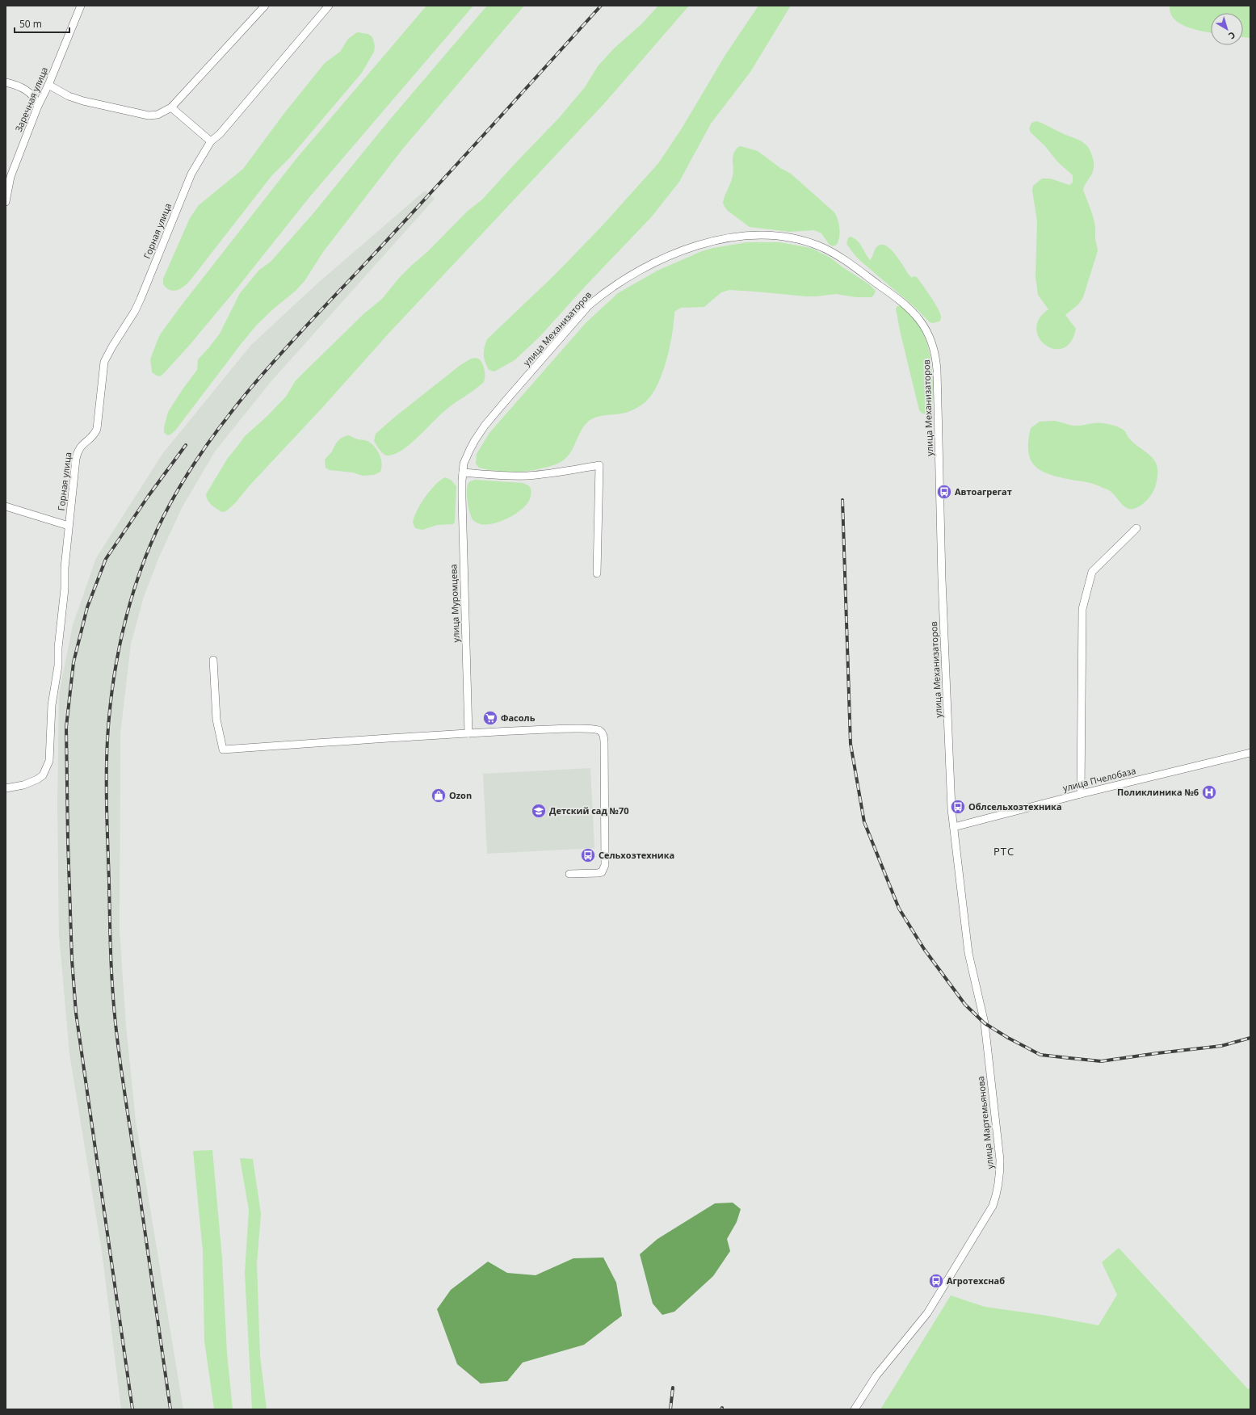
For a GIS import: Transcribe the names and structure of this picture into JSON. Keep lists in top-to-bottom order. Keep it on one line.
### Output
{"streets":{"street":["Заречная улица","Горная улица","улица Механизаторов","улица Муромцева","улица Пчелобаза","улица Мартемьянова"]},"crossings":[["улица Механизаторов","улица Муромцева"],["улица Механизаторов","улица Пчелобаза"],["улица Механизаторов","улица Мартемьянова"]],"districts":["РТС"],"places":{"bus stop":["Автоагрегат","Облсельхозтехника","Сельхозтехника","Агротехснаб"],"supermarket":["Фасоль"],"hospital":["Поликлиника №6"],"shop":["Ozon"],"school or university":["Детский сад №70"]},"scale_bar":"50 m","north":"bottom right"}
